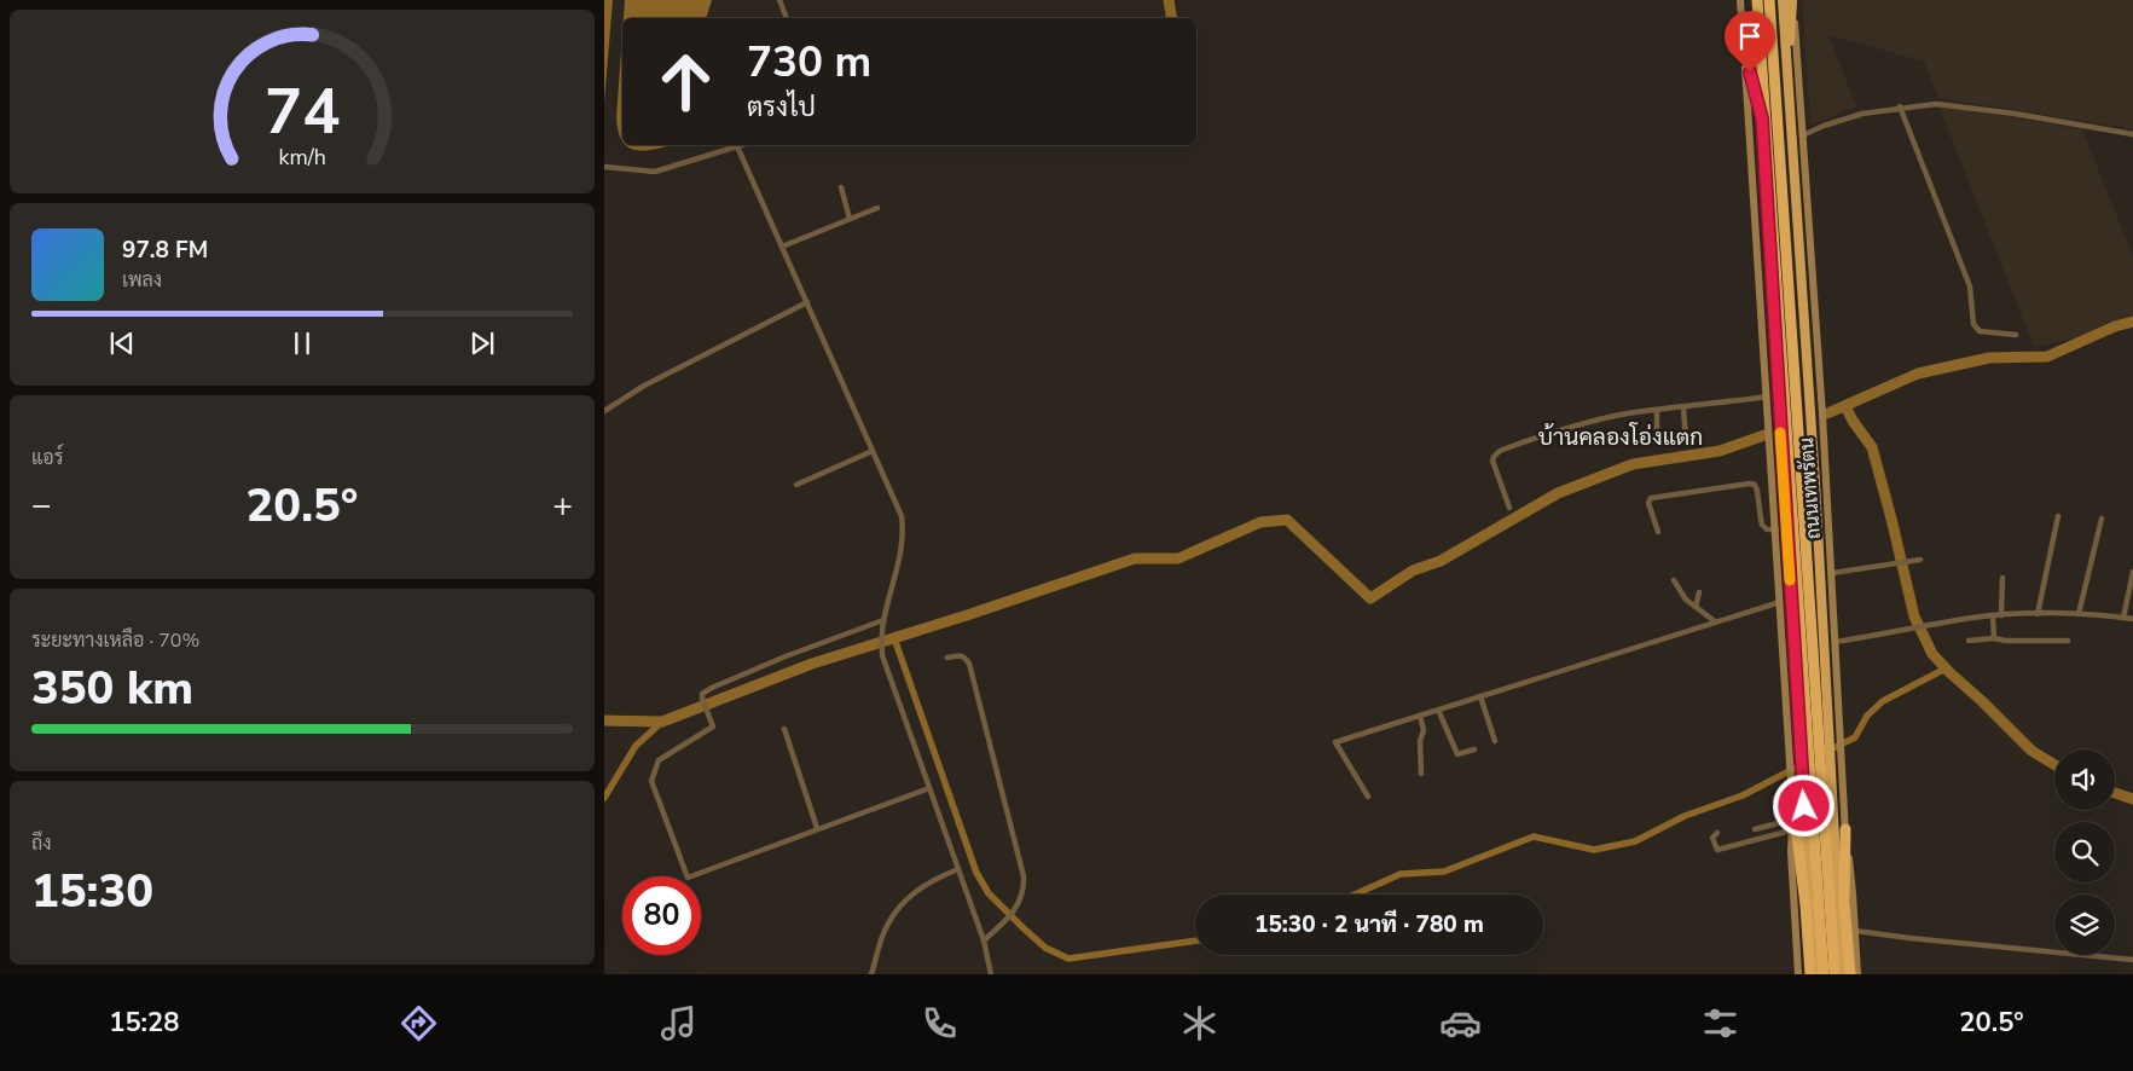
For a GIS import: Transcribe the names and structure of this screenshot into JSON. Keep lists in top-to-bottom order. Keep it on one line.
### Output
{"streets":{"highway":["ถนนเทพรัตน"]},"districts":["บ้านคลองโอ่งแตก"],"page":{"turn":["730 m","ตรงไป"],"song":["97.8 FM","เพลง"],"tile":["แอร์",["ระยะทางเหลือ · 70%","350 km"],["ถึง","15:30"]],"heat":["−","20.5°","+"],"limit":"80","trip":"15:30 · 2 นาที · 780 m","tabs":["15:28","20.5°"],"gauge":["74","km/h"]}}
